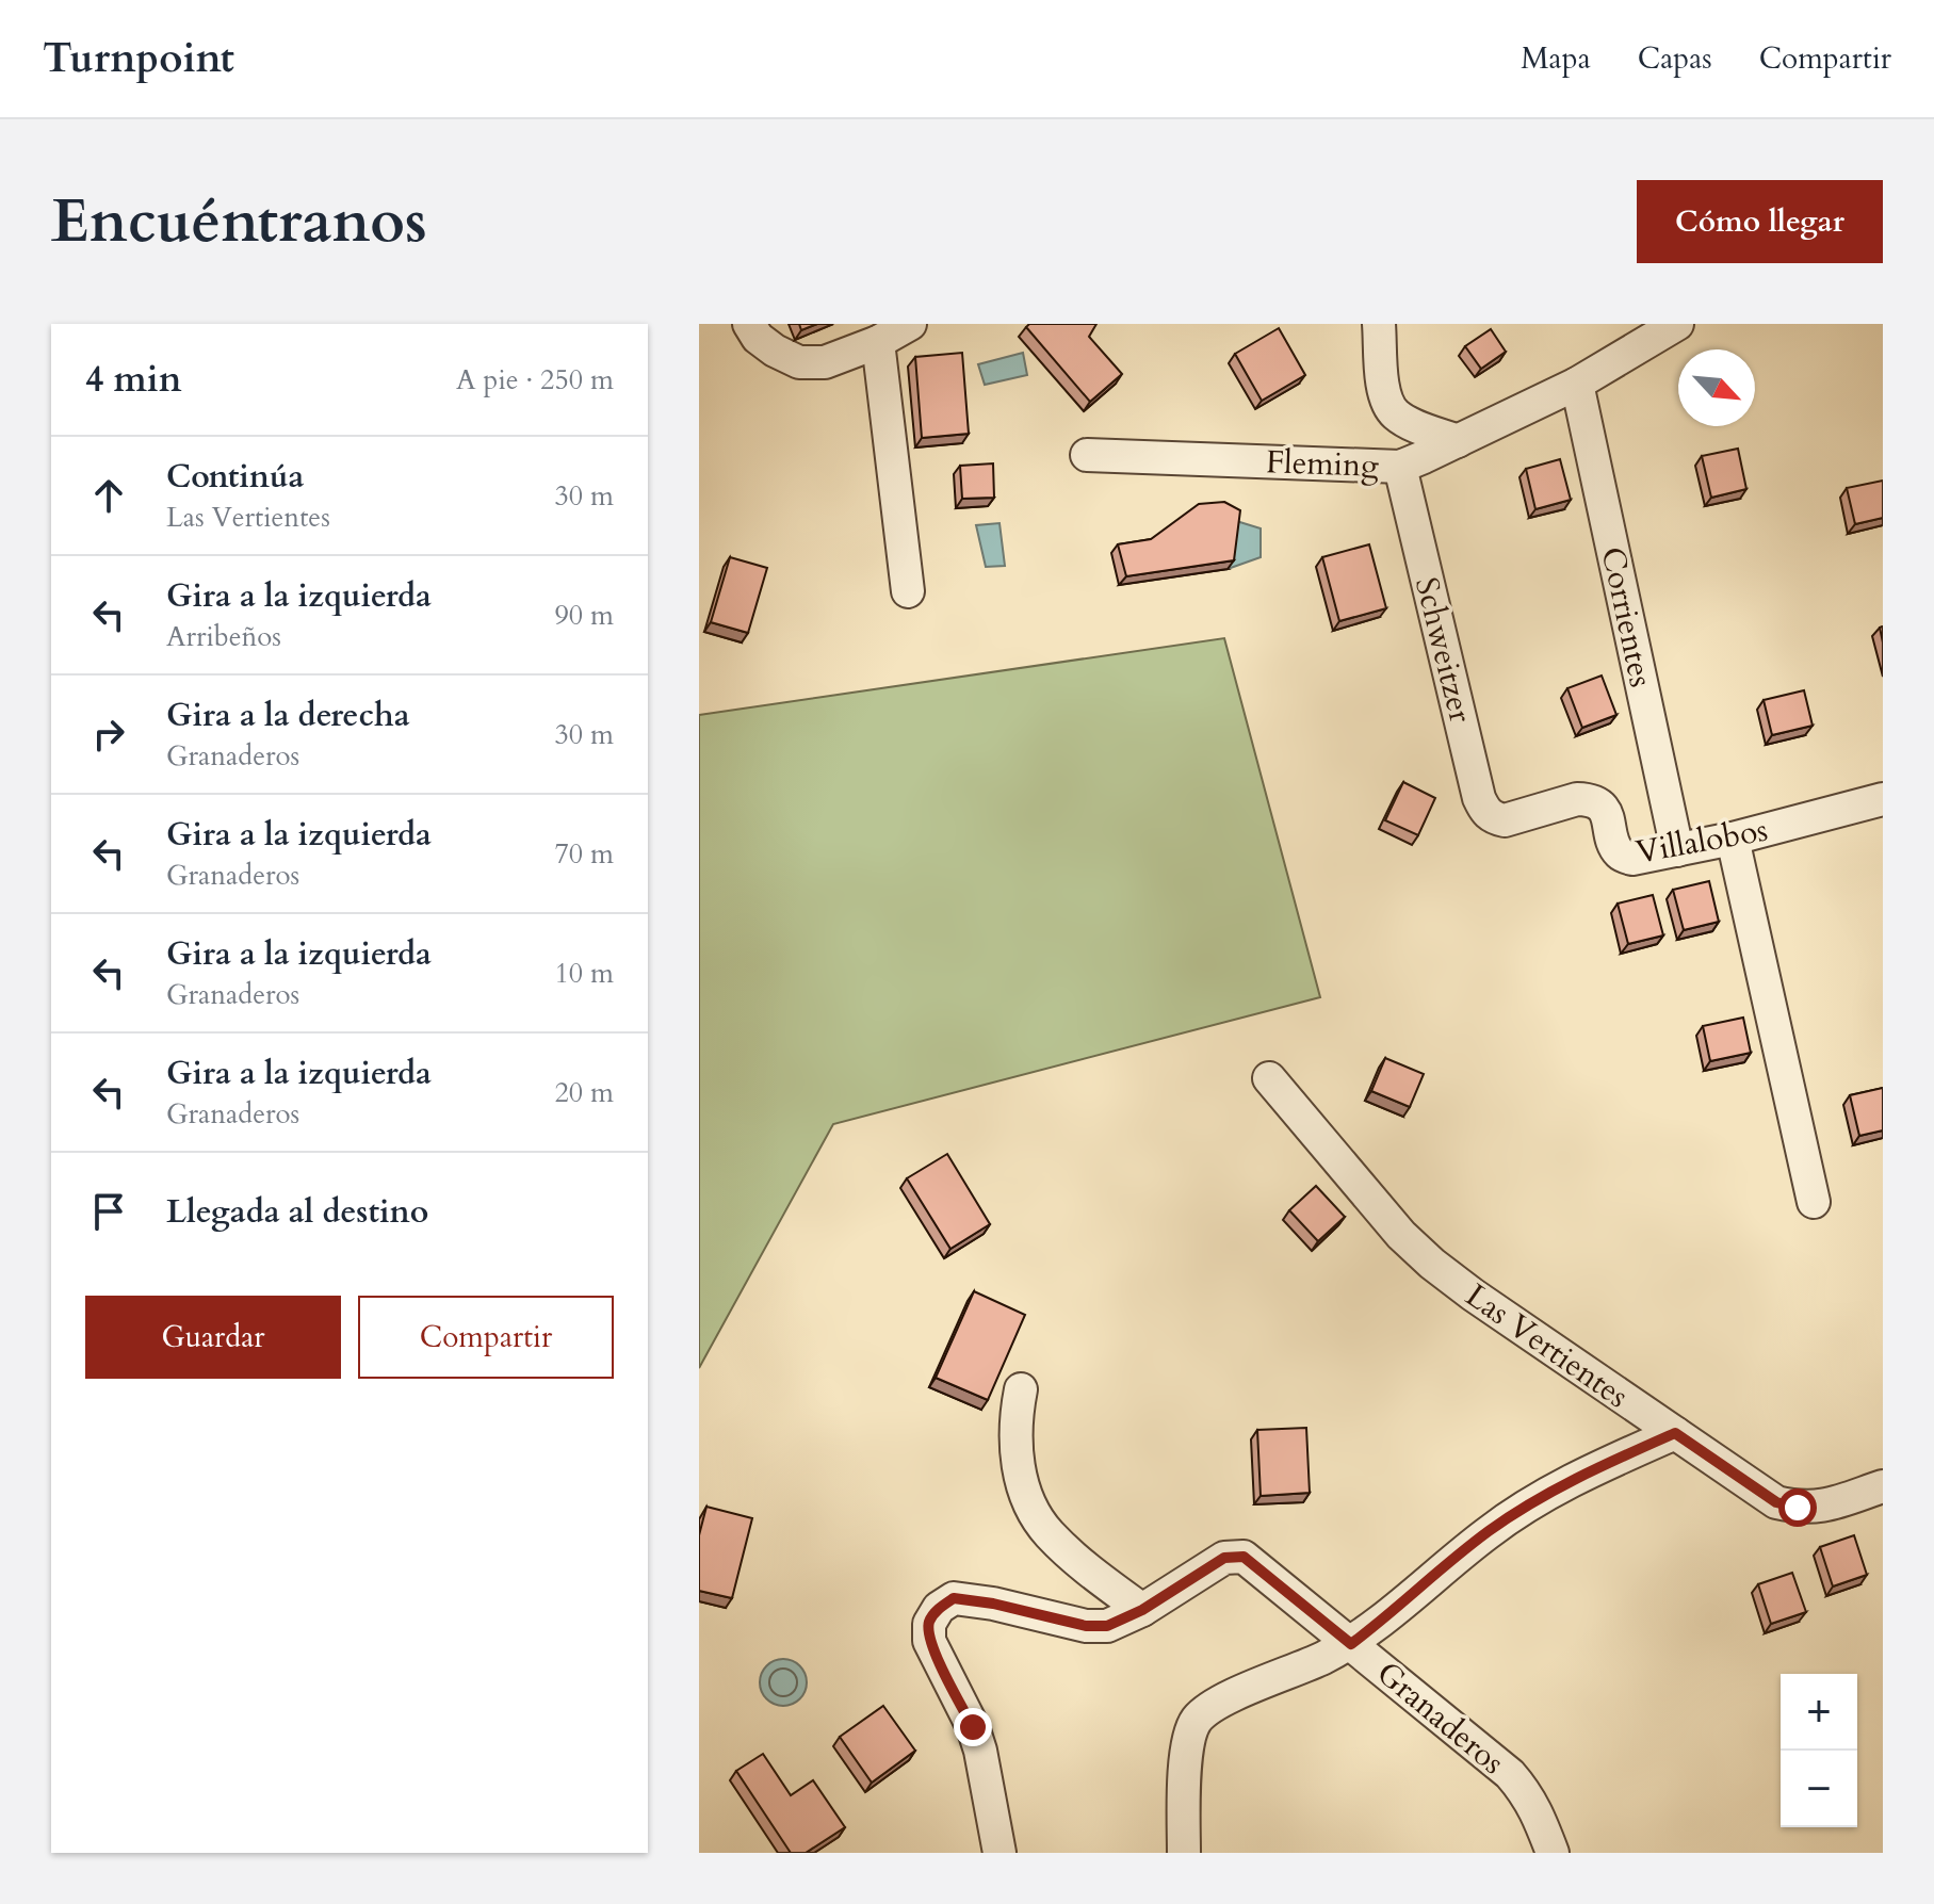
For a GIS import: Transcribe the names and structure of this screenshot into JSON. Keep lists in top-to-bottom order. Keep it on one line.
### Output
{"streets":{"street":["Fleming","Corrientes","Schweitzer","Villalobos","Las Vertientes","Granaderos"]},"crossings":[["Fleming","Corrientes"],["Fleming","Schweitzer"],["Corrientes","Villalobos"],["Schweitzer","Villalobos"]],"north":"bottom right","page":{"header":"Turnpoint","nav":["Mapa","Capas","Compartir"],"buttons":["Cómo llegar",["Guardar","Compartir"]],"title":"Encuéntranos","heading":["4 min","A pie · 250 m"],"list":[["Continúa","Las Vertientes","30 m"],["Gira a la izquierda","Arribeños","90 m"],["Gira a la derecha","Granaderos","30 m"],["Gira a la izquierda","Granaderos","70 m"],["Gira a la izquierda","Granaderos","10 m"],["Gira a la izquierda","Granaderos","20 m"],"Llegada al destino"],"map_buttons":["+","−"]}}
